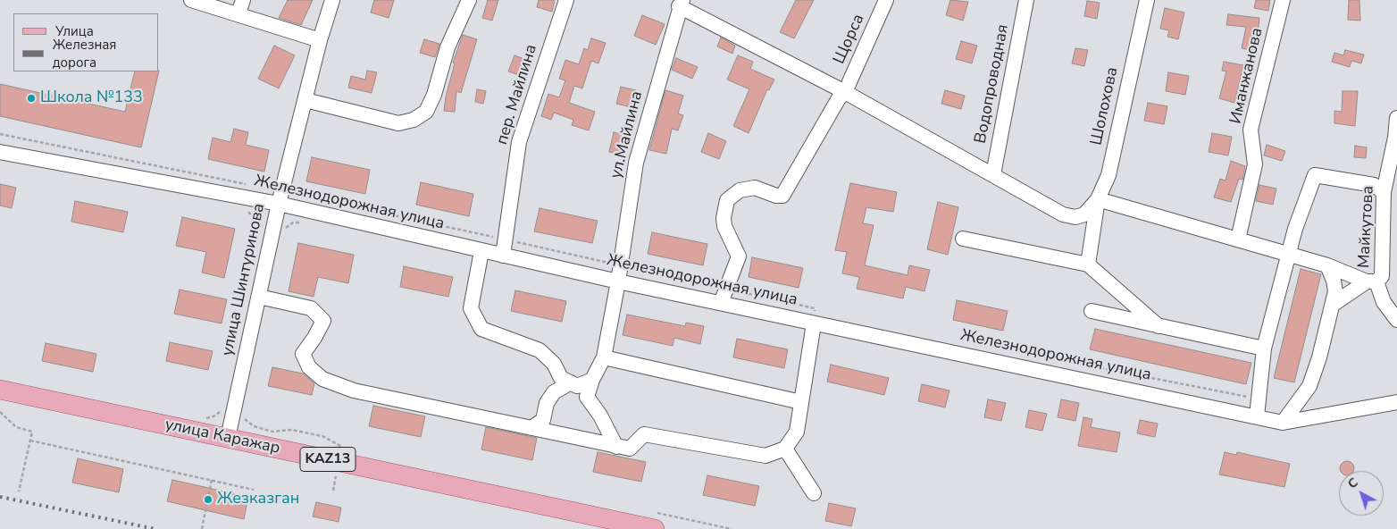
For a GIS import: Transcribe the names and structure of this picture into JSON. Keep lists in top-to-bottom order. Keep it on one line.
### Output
{"streets":{"main road":["улица Каражар","KAZ13"],"street":["Щорса","Иманжанова","Водопроводная","пер. Майлина","Шолохова","ул.Майлина","Железнодорожная улица","Майкутова","улица Шинтуринова"]},"crossings":[["Щорса","Железнодорожная улица"],["Водопроводная","Шолохова"],["пер. Майлина","Железнодорожная улица"],["ул.Майлина","Железнодорожная улица"],["Железнодорожная улица","улица Шинтуринова"],["улица Шинтуринова","улица Каражар"]],"places":["Школа №133","Жезказган"],"legend":["Улица","Железная дорога"],"north":"top left"}
